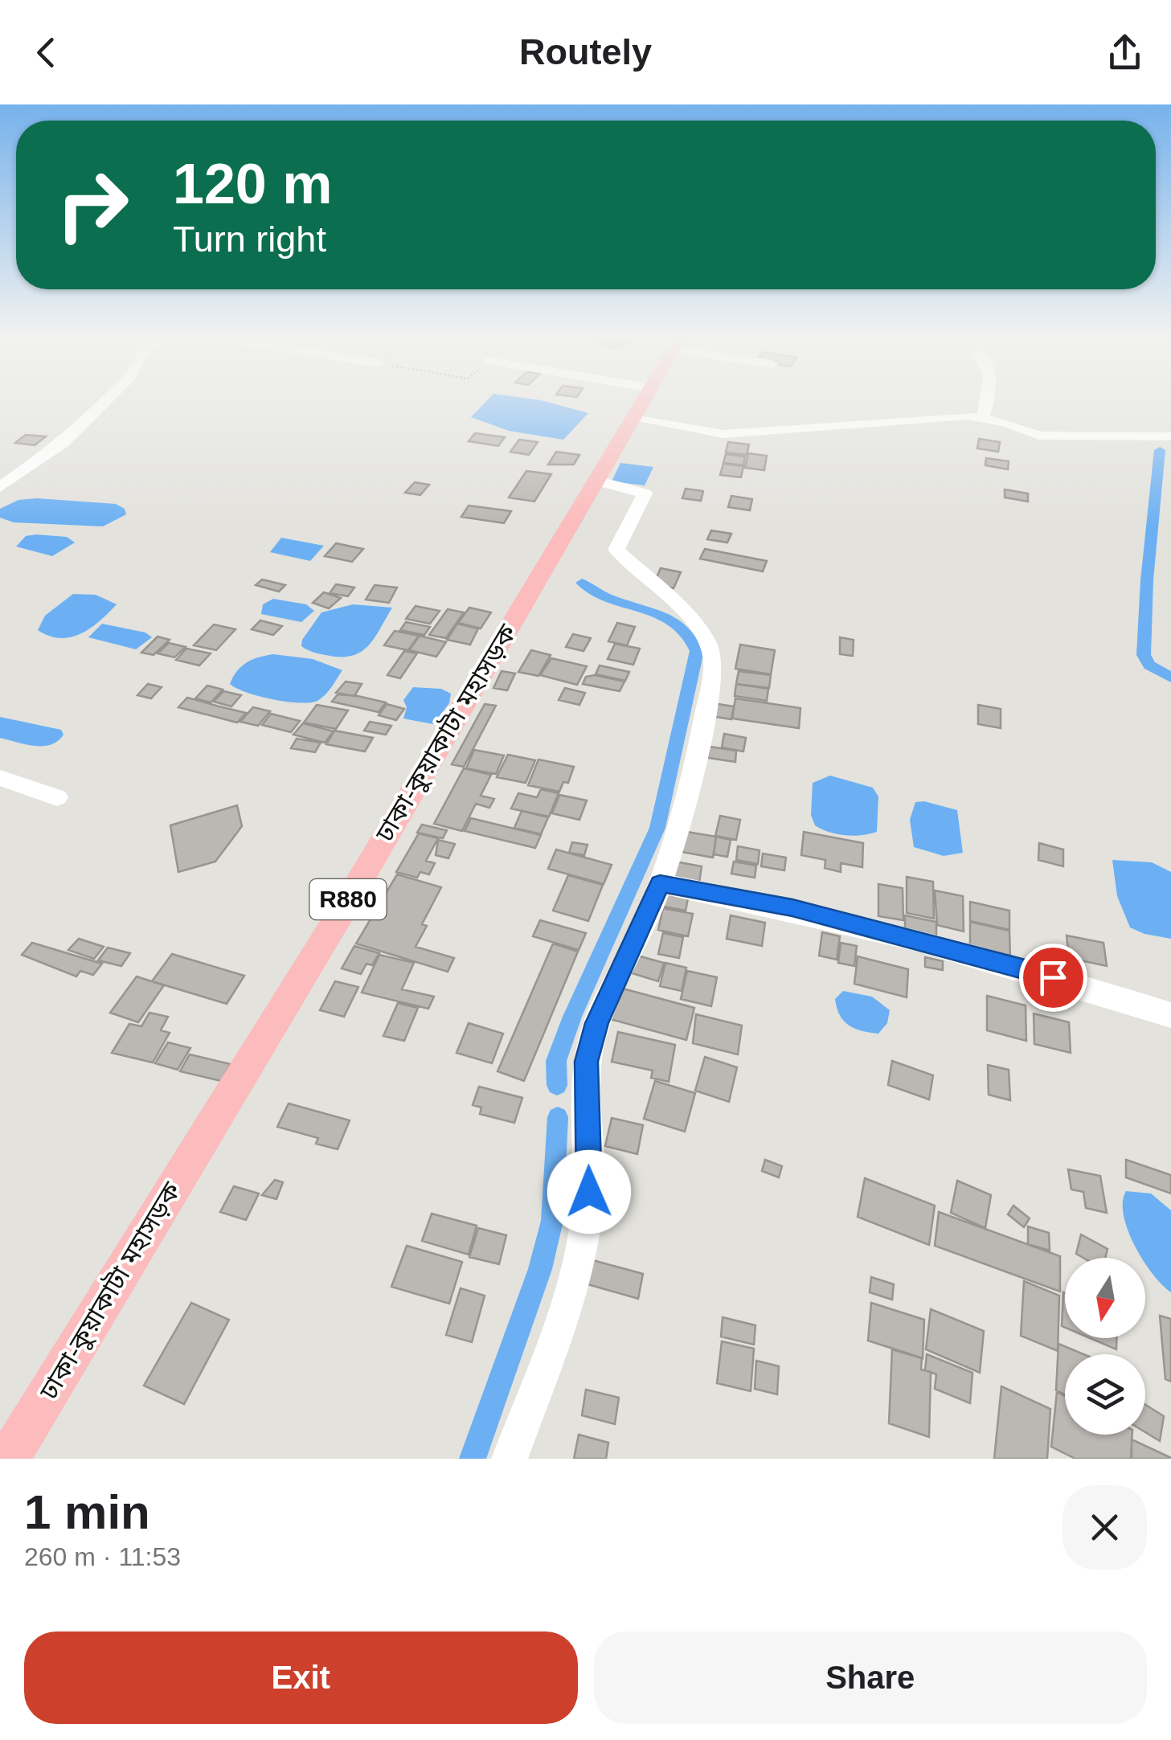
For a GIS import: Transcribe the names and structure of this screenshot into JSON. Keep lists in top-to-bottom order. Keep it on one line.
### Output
{"streets":{"main road":["ঢাকা-কুয়াকাটা মহাসড়ক","R880"]},"north":"bottom","page":{"header":"Routely","turn":["120 m","Turn right"],"heading":["1 min","260 m · 11:53"],"buttons":["Exit","Share"]}}
